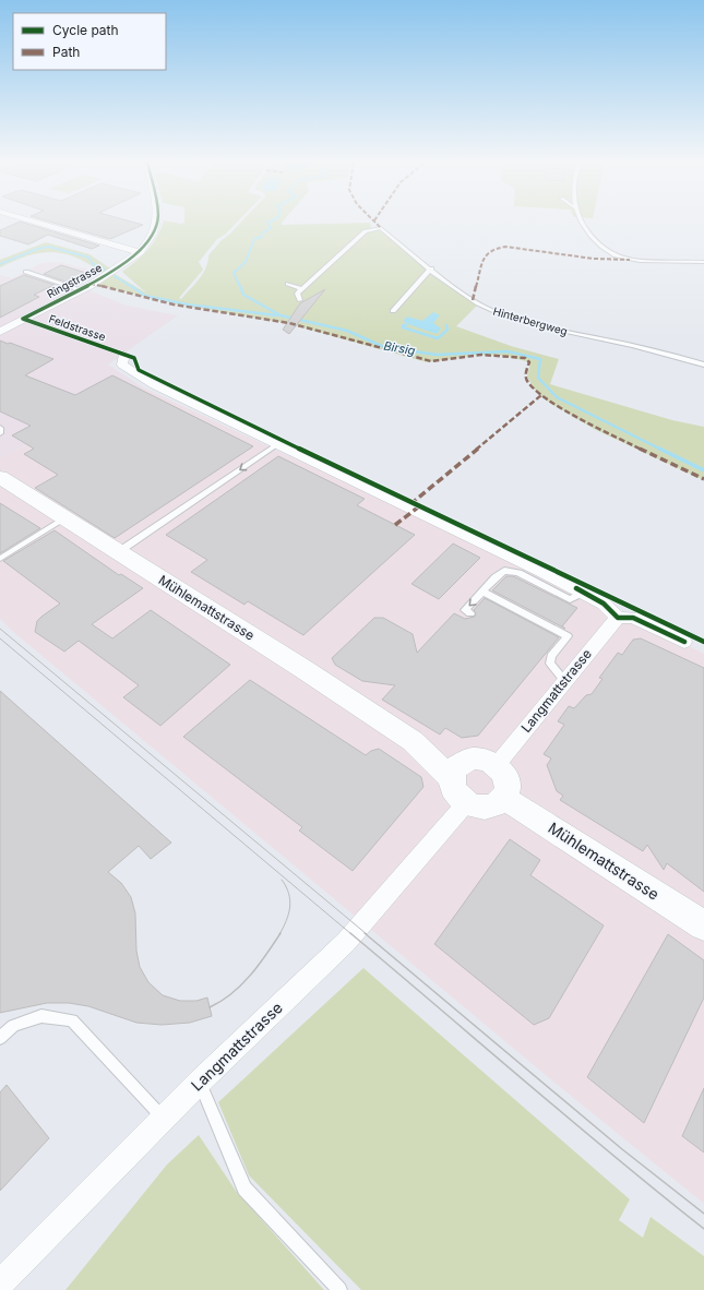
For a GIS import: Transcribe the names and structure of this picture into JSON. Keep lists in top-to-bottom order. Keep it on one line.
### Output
{"streets":{"main road":["Mühlemattstrasse"],"street":["Ringstrasse","Langmattstrasse"],"lane":["Hinterbergweg"],"cycle path":["Feldstrasse"]},"crossings":[["Mühlemattstrasse","Langmattstrasse"]],"water":["Birsig"],"legend":["Cycle path","Path"]}
